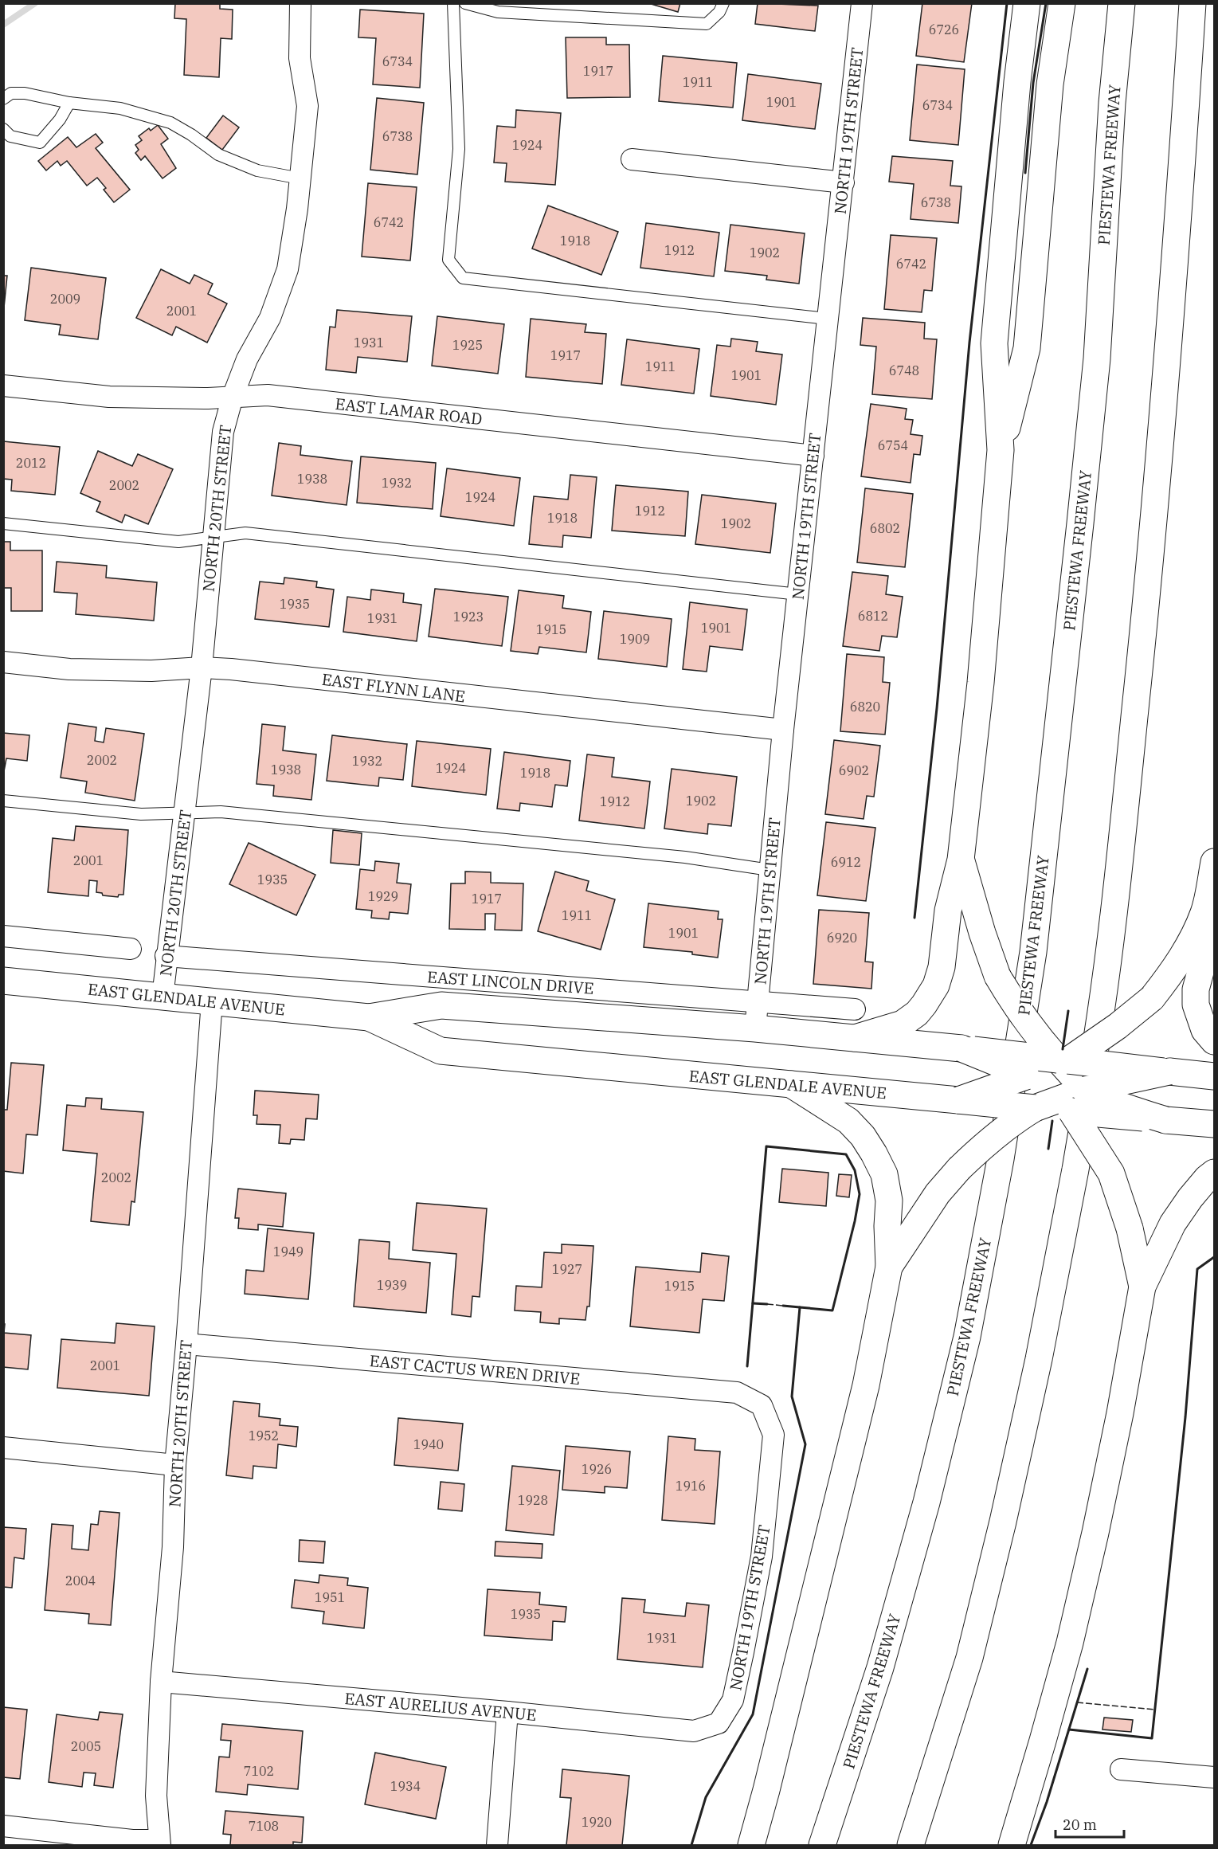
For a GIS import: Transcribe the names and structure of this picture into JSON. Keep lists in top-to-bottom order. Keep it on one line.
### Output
{"streets":{"main road":["PIESTEWA FREEWAY","EAST GLENDALE AVENUE"],"street":["NORTH 19TH STREET","EAST LAMAR ROAD","NORTH 20TH STREET","EAST FLYNN LANE","EAST LINCOLN DRIVE","EAST CACTUS WREN DRIVE","EAST AURELIUS AVENUE"]},"crossings":[["NORTH 19TH STREET","EAST LAMAR ROAD"],["NORTH 19TH STREET","EAST FLYNN LANE"],["NORTH 19TH STREET","EAST LINCOLN DRIVE"],["NORTH 19TH STREET","EAST GLENDALE AVENUE"],["NORTH 19TH STREET","EAST CACTUS WREN DRIVE"],["NORTH 19TH STREET","EAST AURELIUS AVENUE"],["EAST LAMAR ROAD","NORTH 20TH STREET"],["NORTH 20TH STREET","EAST FLYNN LANE"],["NORTH 20TH STREET","EAST LINCOLN DRIVE"],["NORTH 20TH STREET","EAST GLENDALE AVENUE"],["NORTH 20TH STREET","EAST CACTUS WREN DRIVE"],["NORTH 20TH STREET","EAST AURELIUS AVENUE"]],"house_numbers":["6726","6734","1917","1911","1901","6734","6738","1924","6738","6742","1918","1912","1902","6742","2009","2001","1931","1925","1917","1911","6748","1901","6754","2012","1938","1932","2002","1924","1912","1918","1902","6802","1935","6812","1923","1931","1901","1915","1909","6820","2002","1932","1924","1938","6902","1918","1902","1912","2001","6912","1935","1929","1917","1911","1901","6920","2002","1949","1927","1939","1915","2001","1952","1940","1926","1916","1928","2004","1951","1935","1931","2005","7102","1934","1920","7108"],"scale_bar":"20 m"}
